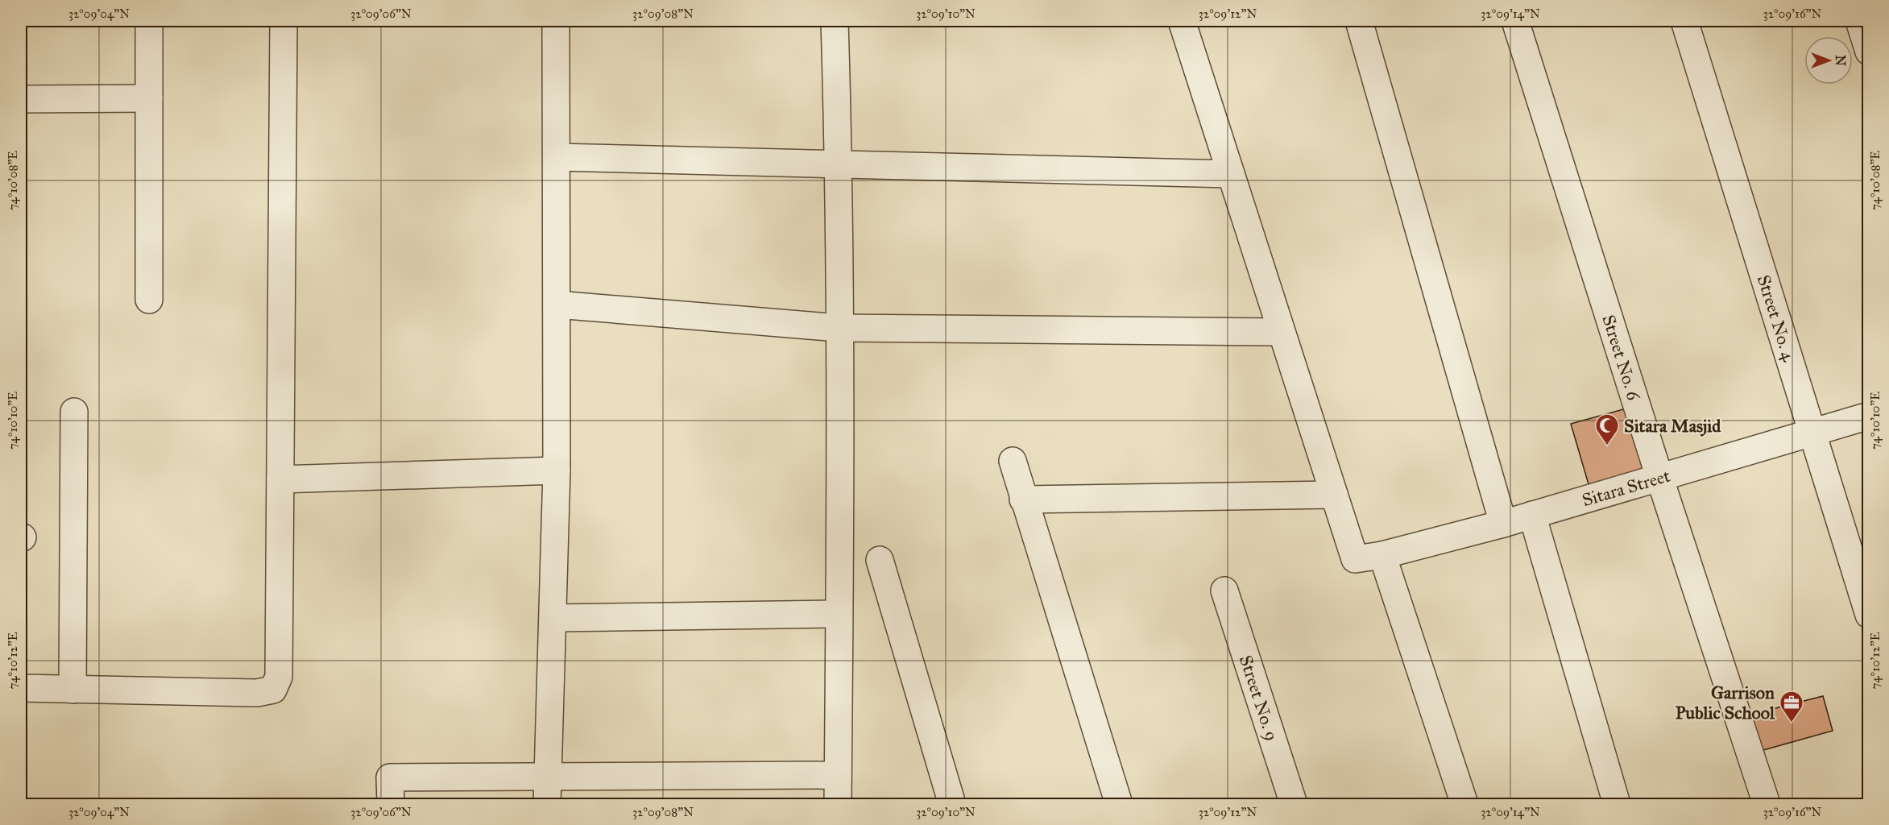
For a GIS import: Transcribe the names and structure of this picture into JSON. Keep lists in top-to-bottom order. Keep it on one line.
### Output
{"streets":{"street":["Street No. 4","Street No. 6","Sitara Street","Street No. 9"]},"crossings":[["Street No. 4","Sitara Street"],["Street No. 6","Sitara Street"]],"places":{"mosque":["Sitara Masjid"],"office":["Garrison Public School"]},"north":"right","coordinates":["32°09'04\"N","32°09'06\"N","32°09'08\"N","32°09'10\"N","32°09'12\"N","32°09'14\"N","32°09'16\"N","74°10'08\"E","74°10'10\"E","74°10'12\"E"]}
